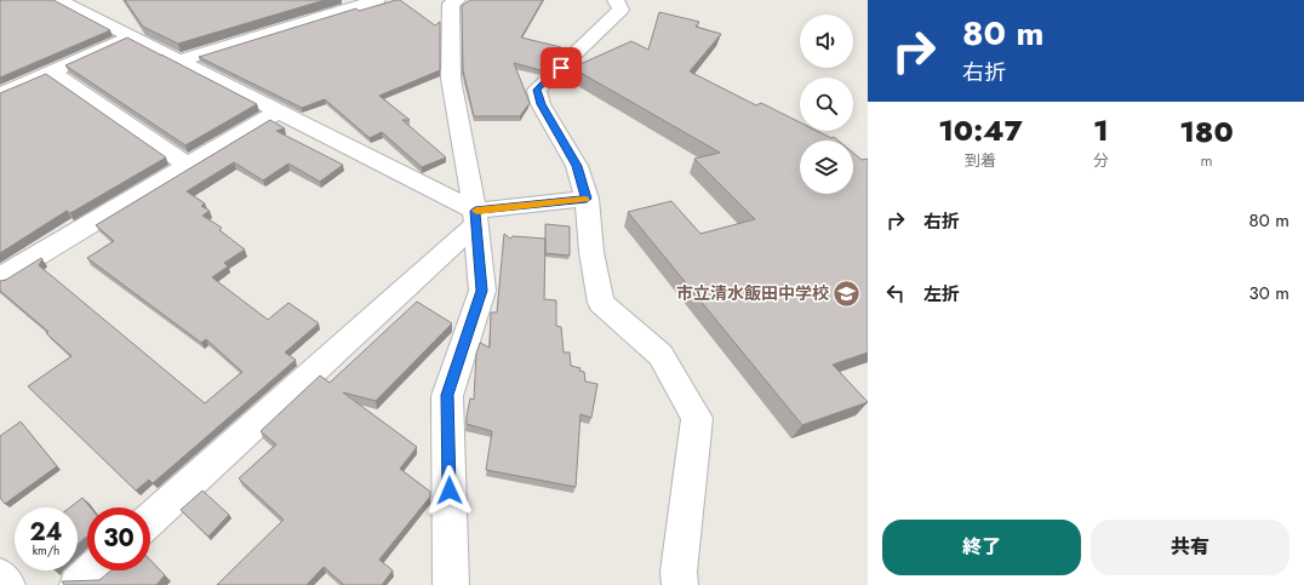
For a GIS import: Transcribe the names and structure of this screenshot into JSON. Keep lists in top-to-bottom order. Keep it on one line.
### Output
{"places":{"school or university":["市立清水飯田中学校"]},"page":{"turn":["80 m","右折"],"eta":["10:47","到着","1","分","180","m"],"list":[{"name":"右折","value":"80 m"},{"name":"左折","value":"30 m"}],"speed":"24 km/h","limit":"30","buttons":["終了","共有"]}}
